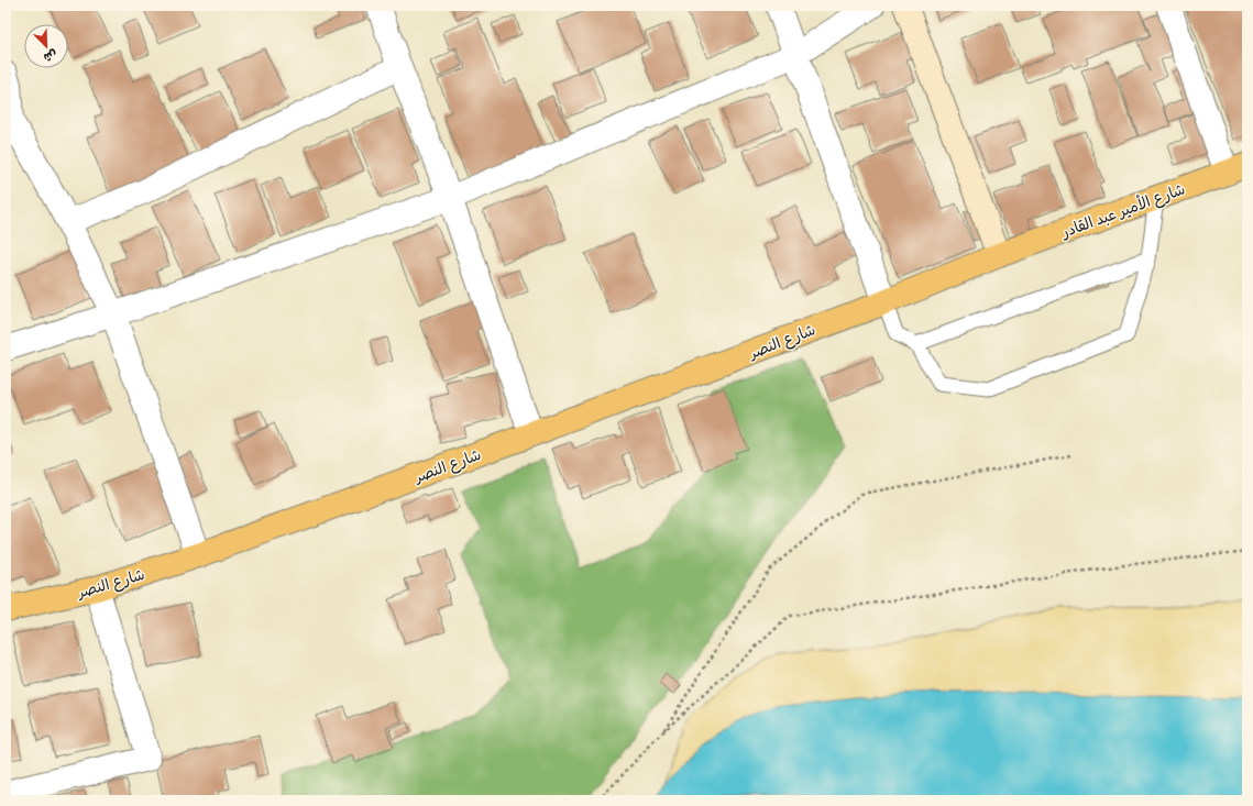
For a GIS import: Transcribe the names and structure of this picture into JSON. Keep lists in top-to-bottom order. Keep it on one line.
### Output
{"streets":{"main road":["شارع الأمير عبد القادر","شارع النصر"]},"crossings":[["شارع الأمير عبد القادر","شارع النصر"]],"north":"bottom right"}
